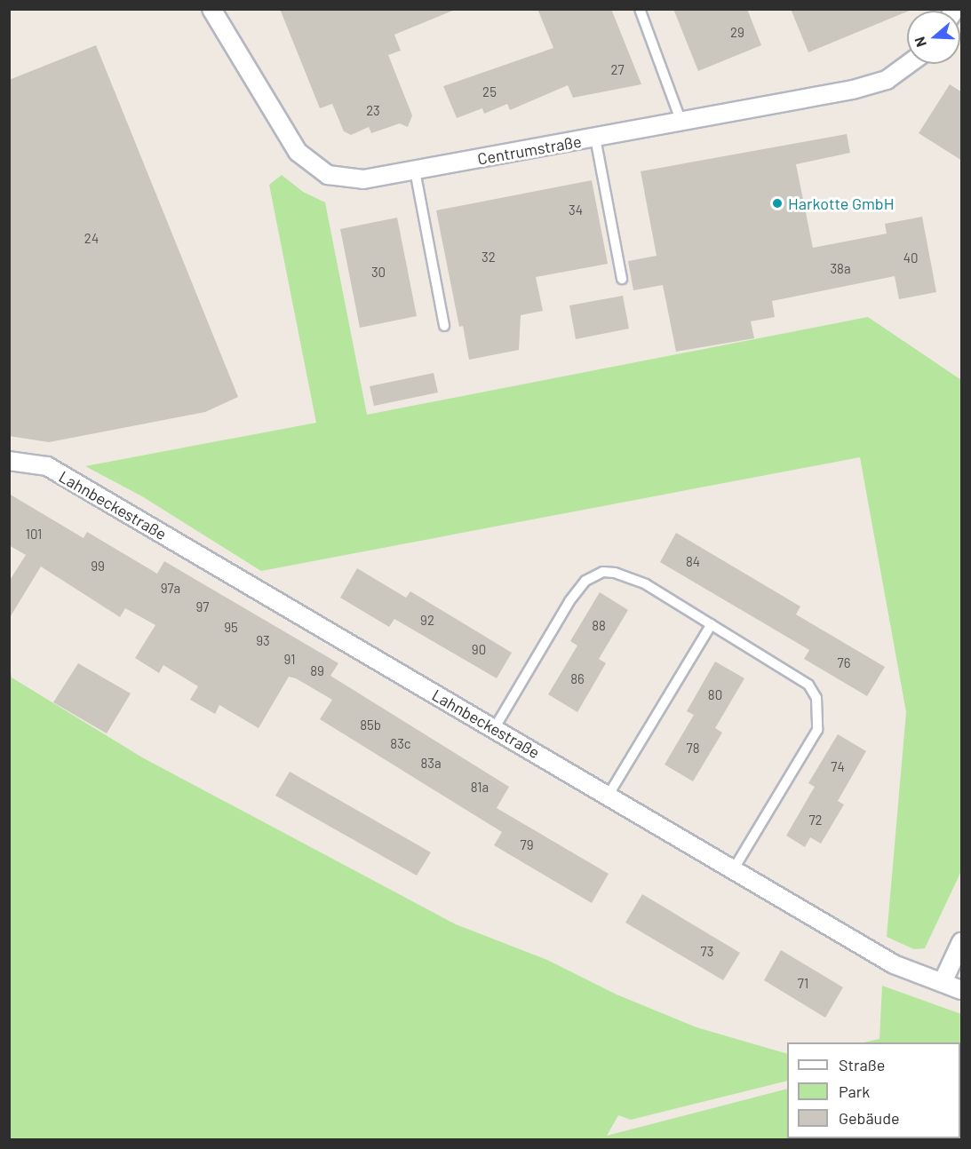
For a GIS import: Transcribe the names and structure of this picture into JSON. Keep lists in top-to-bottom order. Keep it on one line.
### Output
{"streets":{"street":["Centrumstraße","Lahnbeckestraße"]},"places":["Harkotte GmbH"],"house_numbers":["29","27","25","23","34","24","32","40","38a","30","101","84","99","97a","97","92","88","95","93","90","91","76","89","86","80","85b","83c","78","83a","74","81a","72","79","73","71"],"legend":["Straße","Park","Gebäude"],"north":"left"}
